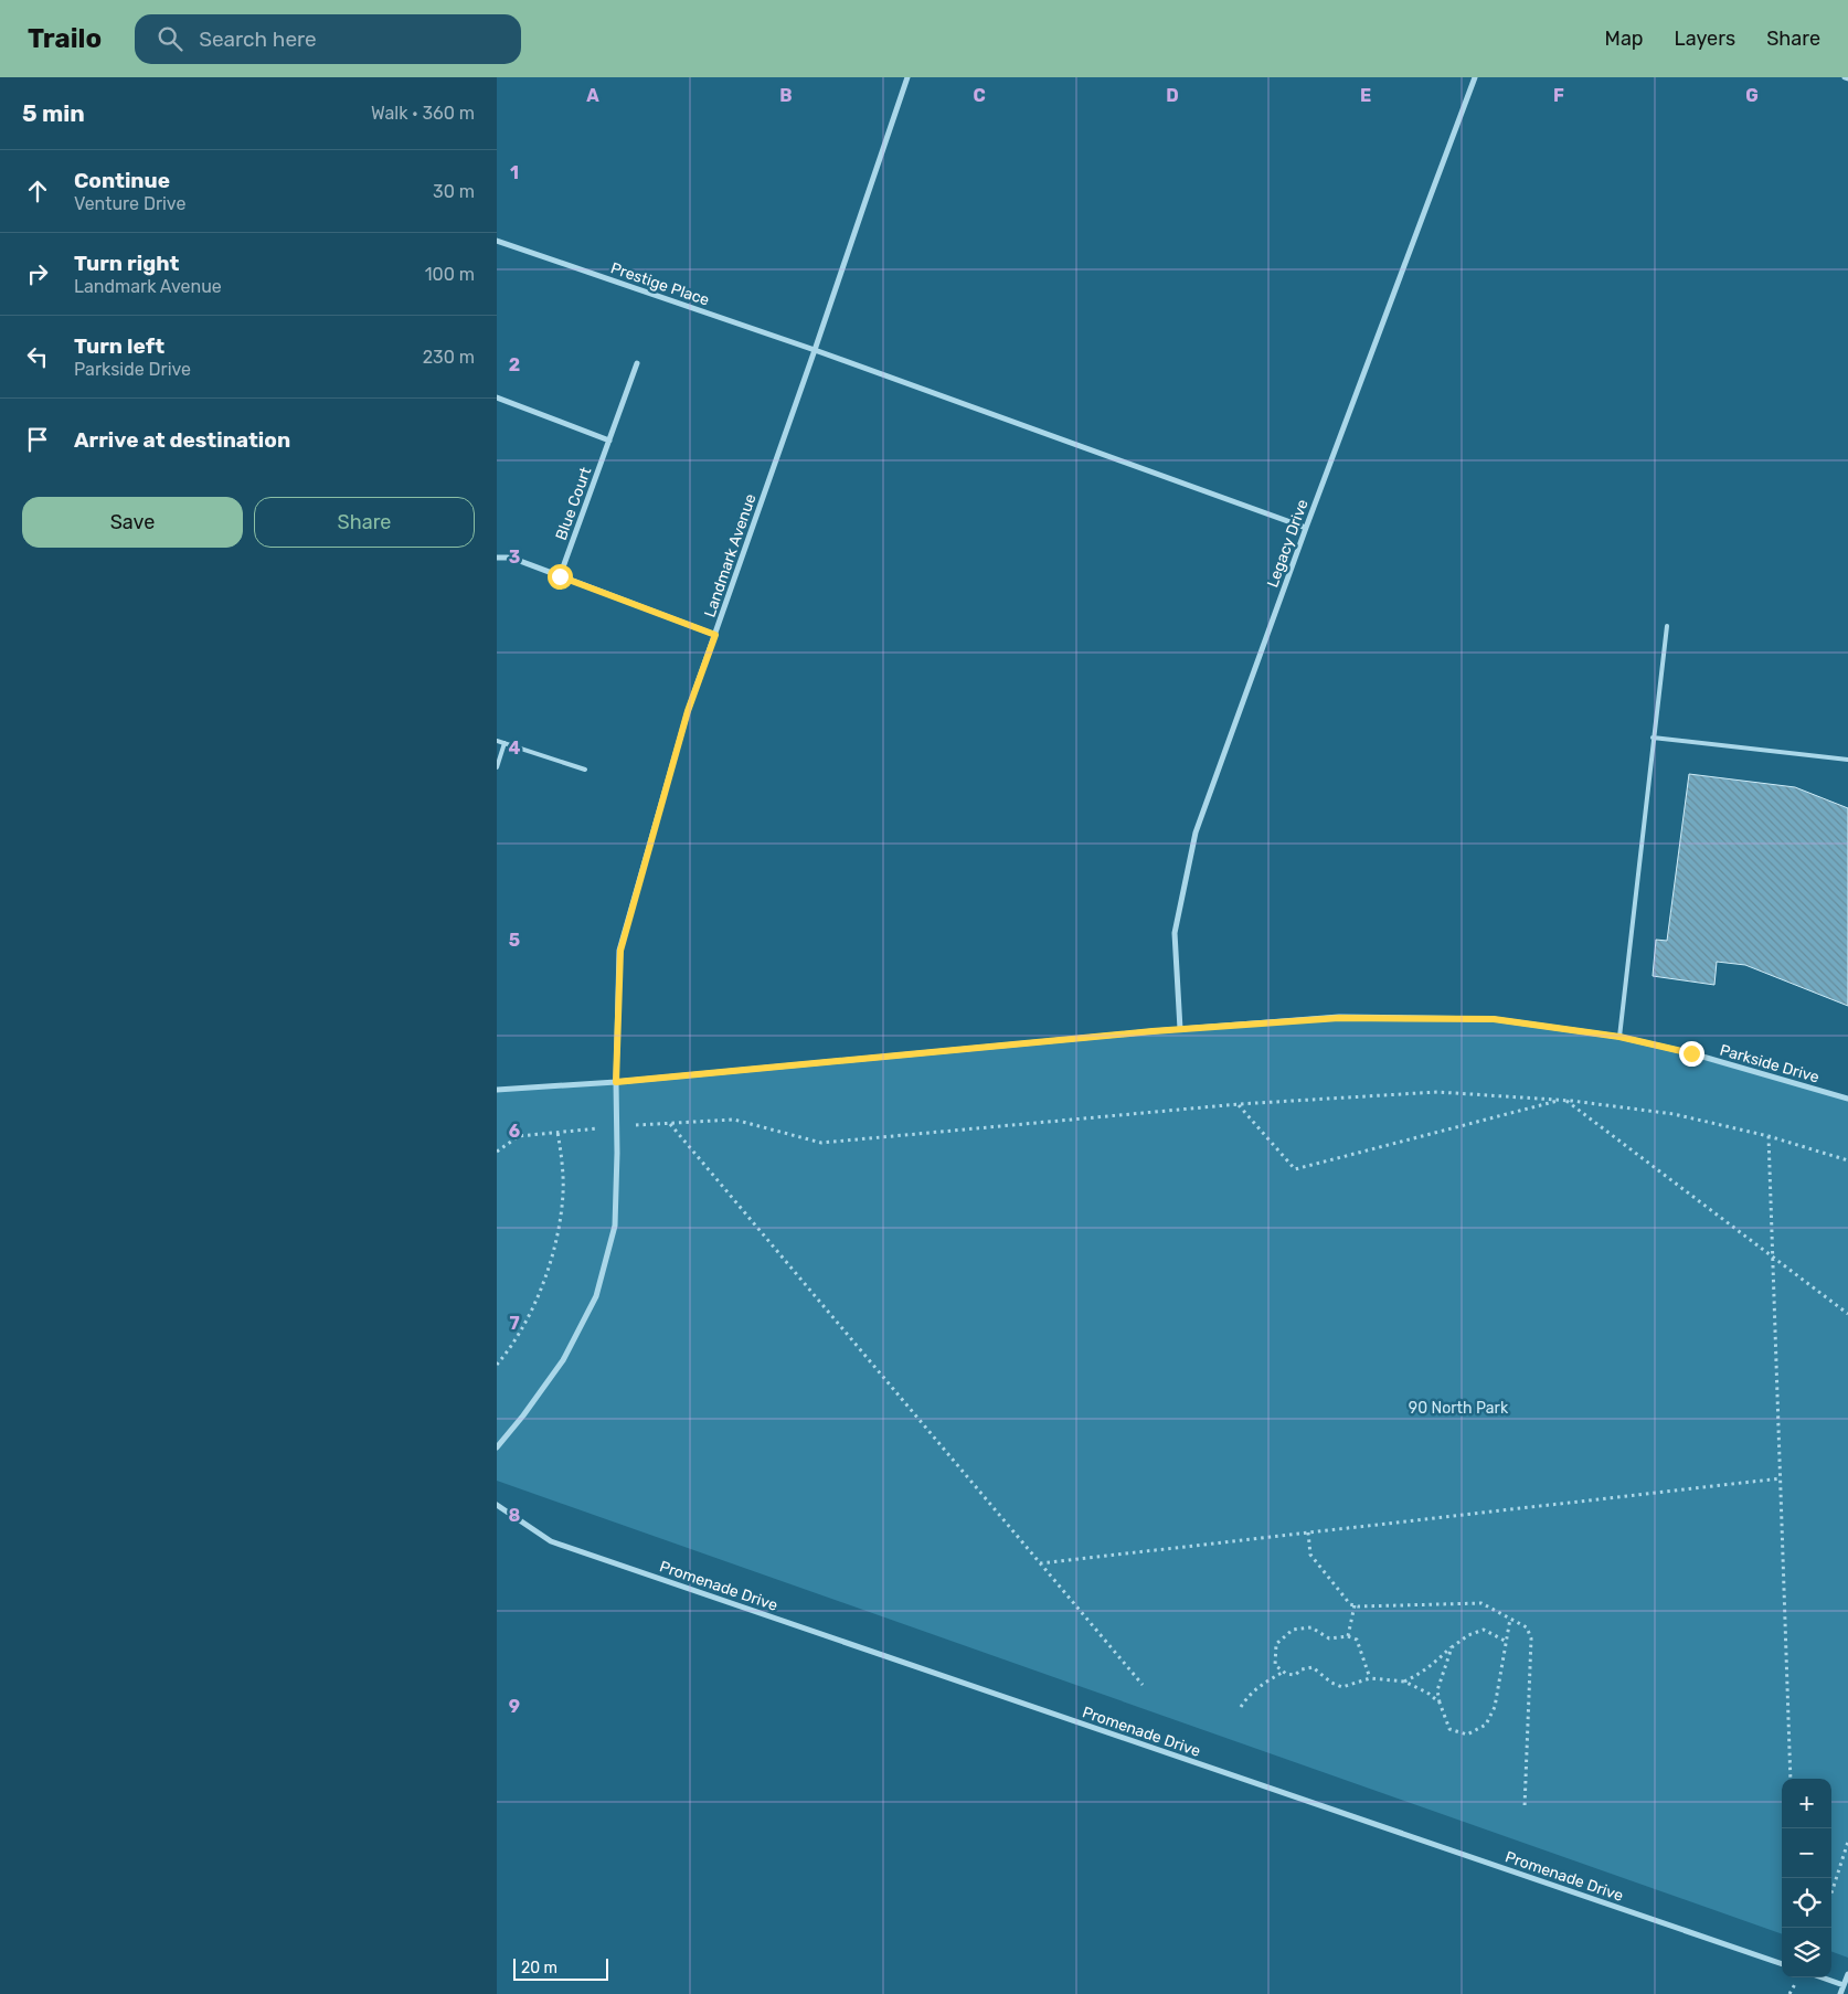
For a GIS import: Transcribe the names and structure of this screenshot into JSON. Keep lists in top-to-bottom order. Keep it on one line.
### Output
{"streets":{"street":["Prestige Place","Blue Court","Legacy Drive","Landmark Avenue","Parkside Drive","Promenade Drive"]},"crossings":[["Prestige Place","Legacy Drive"],["Prestige Place","Landmark Avenue"],["Legacy Drive","Parkside Drive"],["Landmark Avenue","Parkside Drive"]],"parks":["90 North Park"],"scale_bar":"20 m","page":{"header":"Trailo","search":"Search here","nav":["Map","Layers","Share"],"heading":["5 min","Walk · 360 m"],"list":[["Continue","Venture Drive","30 m"],["Turn right","Landmark Avenue","100 m"],["Turn left","Parkside Drive","230 m"],"Arrive at destination"],"buttons":["Save","Share"],"map_buttons":["+","−"],"scale":"20 m"},"grid":{"columns":["A","B","C","D","E","F","G"],"rows":["1","2","3","4","5","6","7","8","9"]}}
